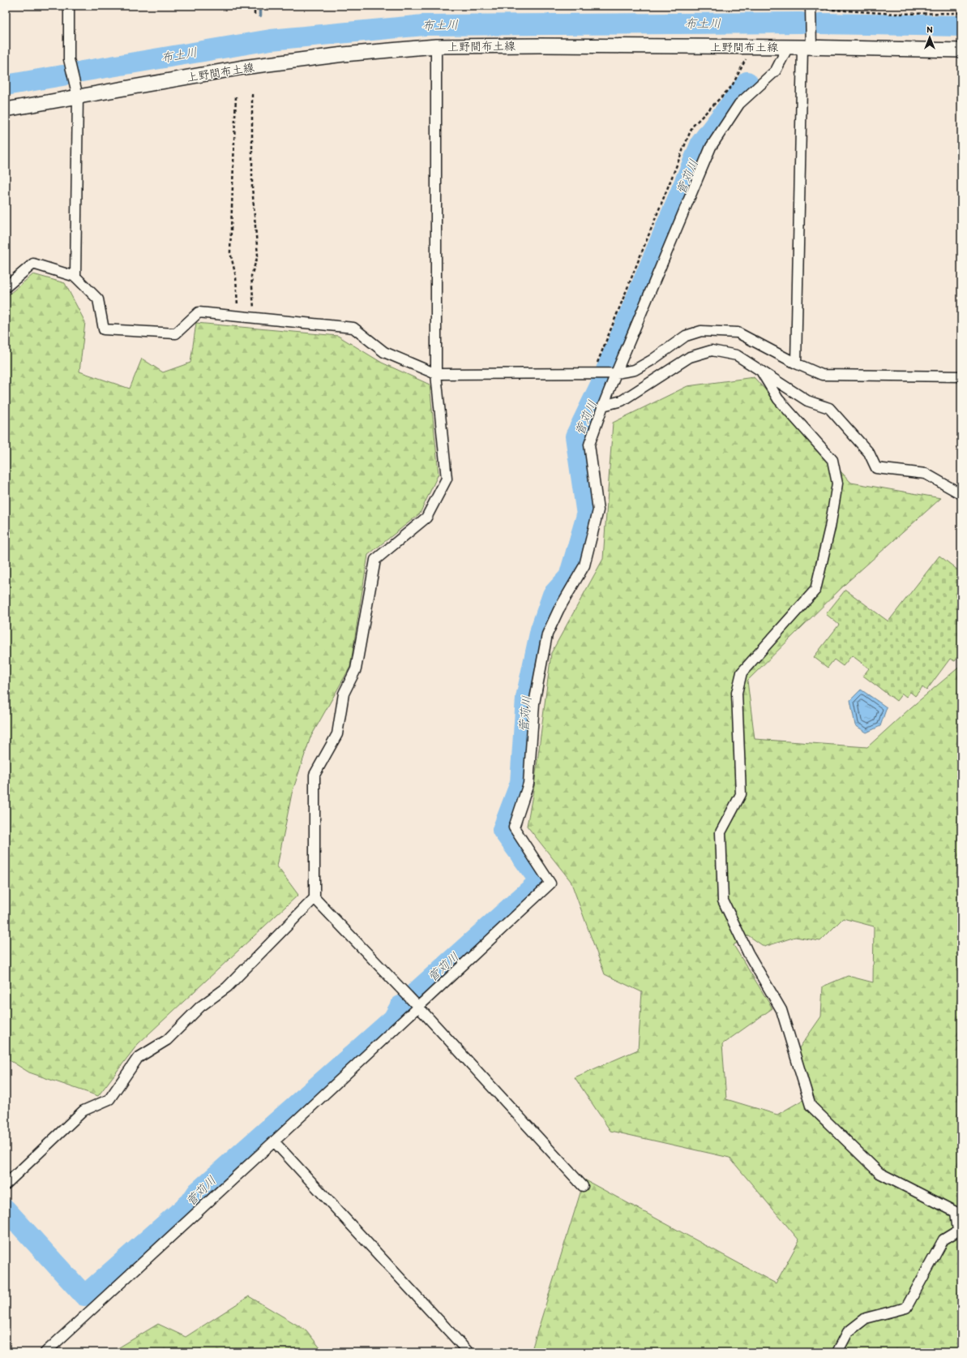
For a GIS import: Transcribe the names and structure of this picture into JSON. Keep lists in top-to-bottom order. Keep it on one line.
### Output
{"streets":{"main road":["上野間布土線"]},"water":["布土川","菅苅川"],"north":"top"}
